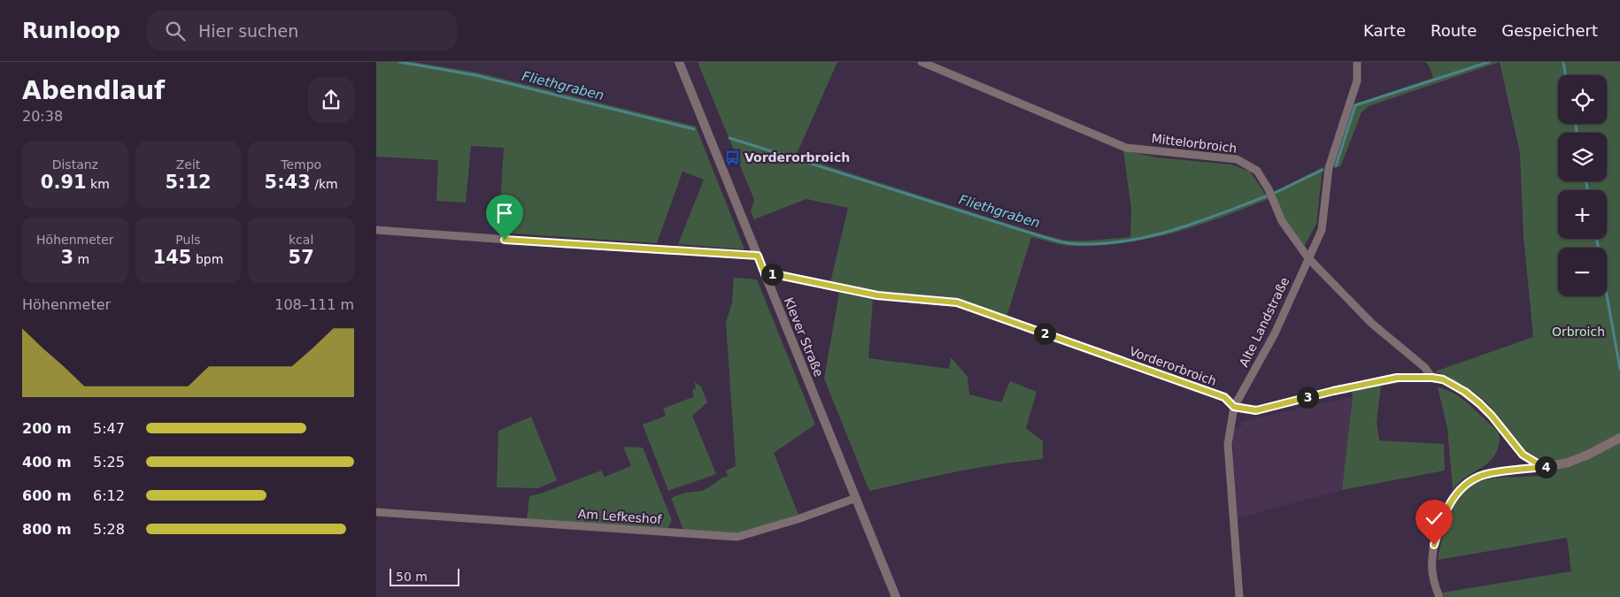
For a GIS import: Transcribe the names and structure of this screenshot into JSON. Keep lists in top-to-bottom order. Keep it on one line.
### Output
{"streets":{"street":["Mittelorbroich","Alte Landstraße","Klever Straße","Vorderorbroich","Am Lefkeshof"]},"crossings":[["Mittelorbroich","Alte Landstraße"],["Mittelorbroich","Vorderorbroich"],["Alte Landstraße","Vorderorbroich"],["Klever Straße","Vorderorbroich"],["Klever Straße","Am Lefkeshof"]],"water":["Fliethgraben"],"parks":["Orbroich"],"places":{"bus stop":["Vorderorbroich"]},"scale_bar":"50 m","page":{"header":"Runloop","search":"Hier suchen","nav":["Karte","Route","Gespeichert"],"heading":["Abendlauf","20:38"],"map_buttons":["+","−"],"stats":[["Distanz","0.91 km"],["Zeit","5:12"],["Tempo","5:43 /km"],["Höhenmeter","3 m"],["Puls","145 bpm"],["kcal","57"]],"pins":["1","2","3","4"],"chart":["Höhenmeter","108–111 m"],"list":[{"name":"200 m","note":"5:47"},{"name":"400 m","note":"5:25"},{"name":"600 m","note":"6:12"},{"name":"800 m","note":"5:28"}],"scale":"50 m"}}
